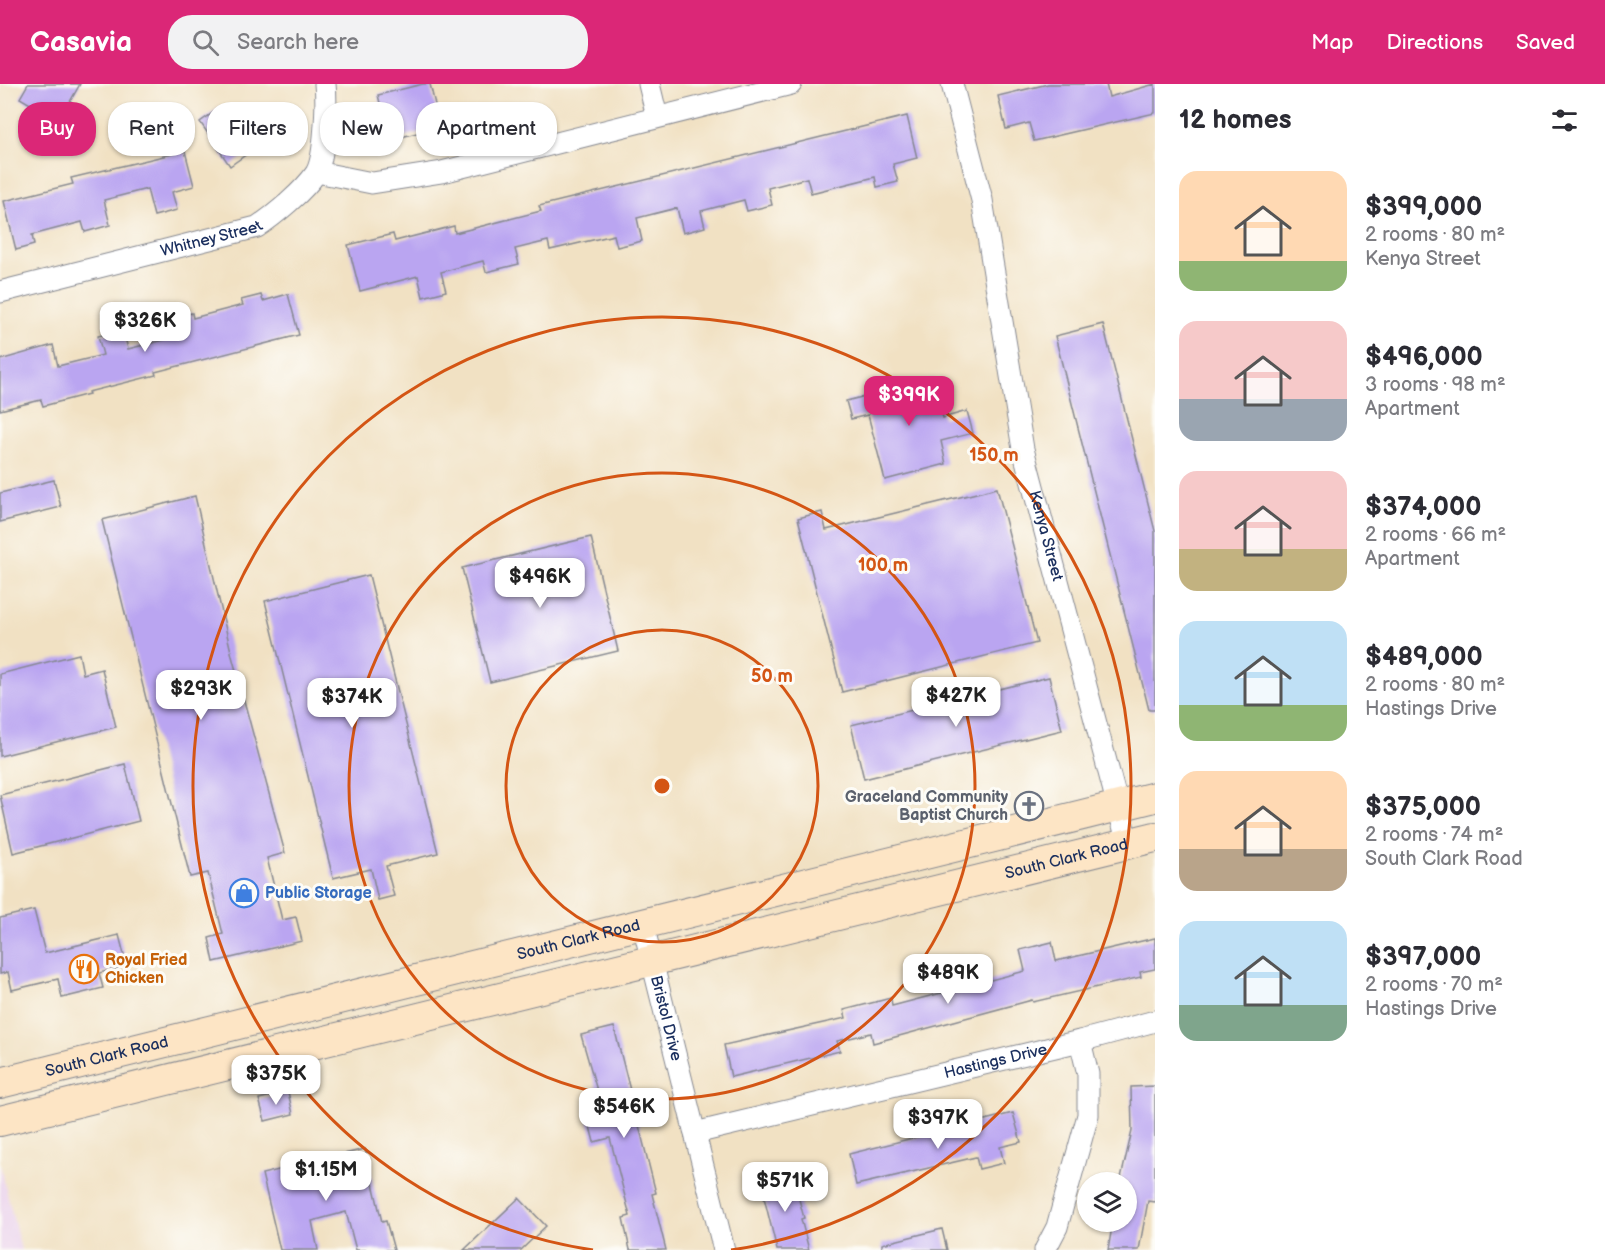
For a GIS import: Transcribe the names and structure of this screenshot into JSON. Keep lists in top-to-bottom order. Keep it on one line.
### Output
{"streets":{"main road":["South Clark Road"],"street":["Whitney Street","Kenya Street","Bristol Drive","Hastings Drive"]},"crossings":[["Kenya Street","South Clark Road"],["South Clark Road","Bristol Drive"],["Bristol Drive","Hastings Drive"]],"places":{"church":["Graceland Community Baptist Church"],"shop":["Public Storage"],"restaurant":["Royal Fried Chicken"]},"page":{"header":"Casavia","search":"Search here","nav":["Map","Directions","Saved"],"heading":"12 homes","chip":["Buy","Rent","Filters","New","Apartment"],"list":[{"name":"$399,000","note":"2 rooms · 80 m² · Kenya Street"},{"name":"$496,000","note":"3 rooms · 98 m² · Apartment"},{"name":"$374,000","note":"2 rooms · 66 m² · Apartment"},{"name":"$489,000","note":"2 rooms · 80 m² · Hastings Drive"},{"name":"$375,000","note":"2 rooms · 74 m² · South Clark Road"},{"name":"$397,000","note":"2 rooms · 70 m² · Hastings Drive"}],"price":["$326K","$399K","$496K","$293K","$427K","$374K","$489K","$375K","$546K","$397K","$1.15M","$571K"]},"rings":["150 m","100 m","50 m"]}
